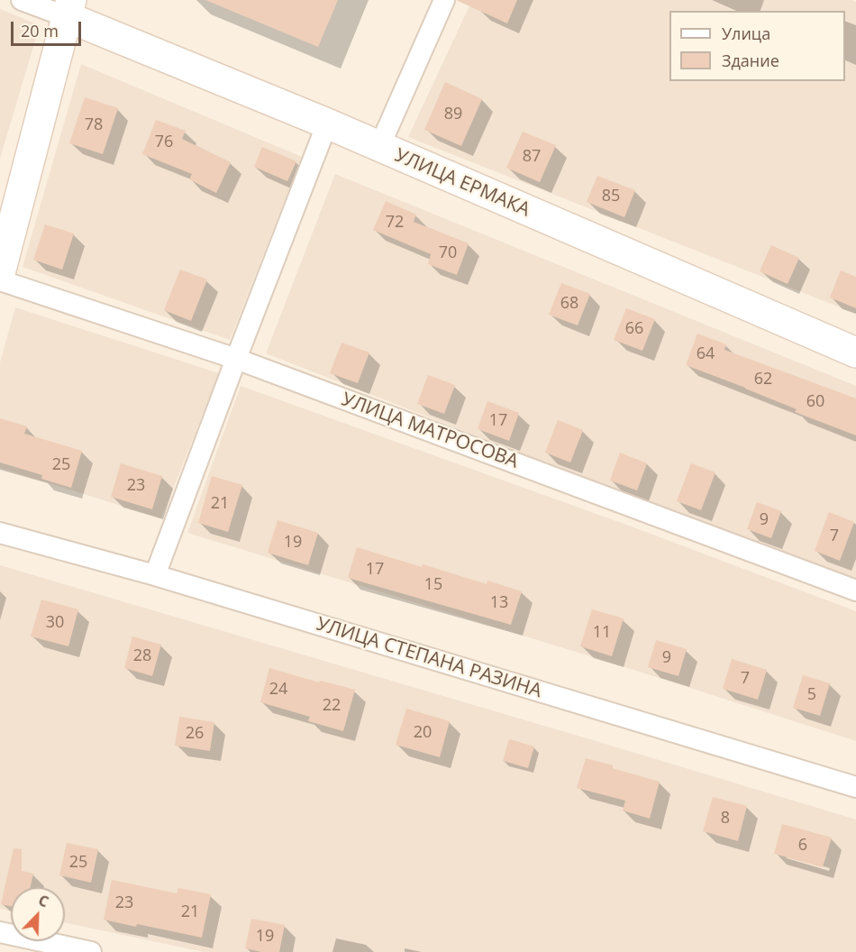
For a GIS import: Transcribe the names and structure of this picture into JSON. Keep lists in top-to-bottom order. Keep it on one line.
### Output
{"streets":{"street":["УЛИЦА ЕРМАКА","УЛИЦА МАТРОСОВА","УЛИЦА СТЕПАНА РАЗИНА"]},"house_numbers":["89","78","76","87","85","72","70","68","66","64","62","60","17","25","23","21","9","7","19","17","15","13","30","11","28","9","7","24","5","22","20","26","8","6","25","23","21","19"],"legend":["Улица","Здание"],"scale_bar":"20 m","north":"top right"}
